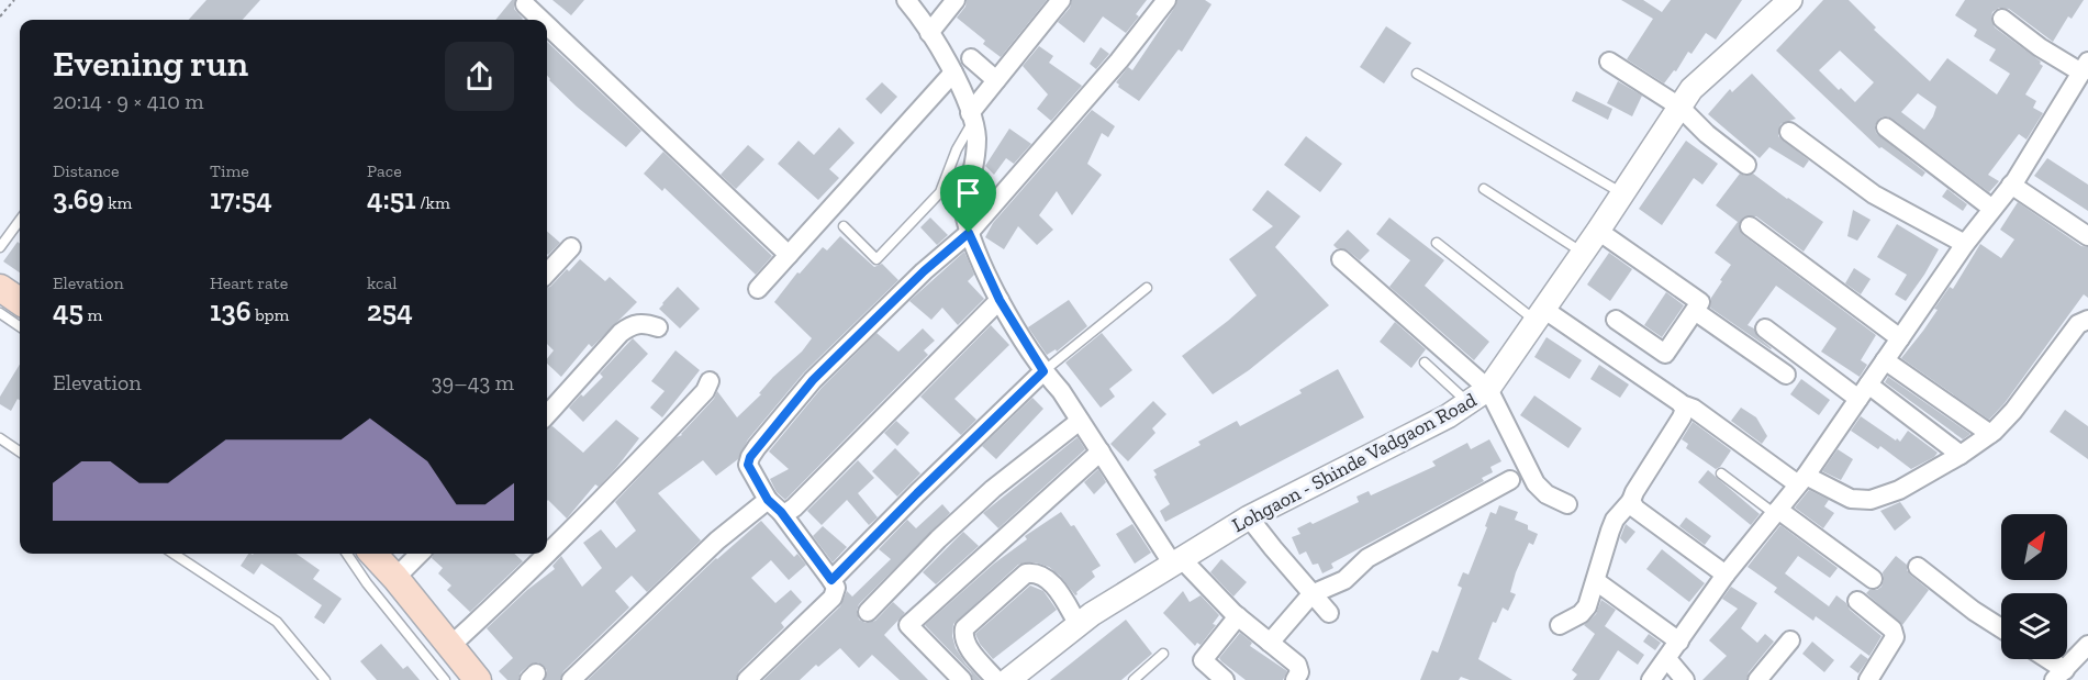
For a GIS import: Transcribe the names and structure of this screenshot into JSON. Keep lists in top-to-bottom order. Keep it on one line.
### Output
{"streets":{"street":["Lohgaon - Shinde Vadgaon Road"]},"north":"top right","page":{"heading":["Evening run","20:14 · 9 × 410 m"],"stats":[["Distance","3.69 km"],["Time","17:54"],["Pace","4:51 /km"],["Elevation","45 m"],["Heart rate","136 bpm"],["kcal","254"]],"chart":["Elevation","39–43 m"]}}
